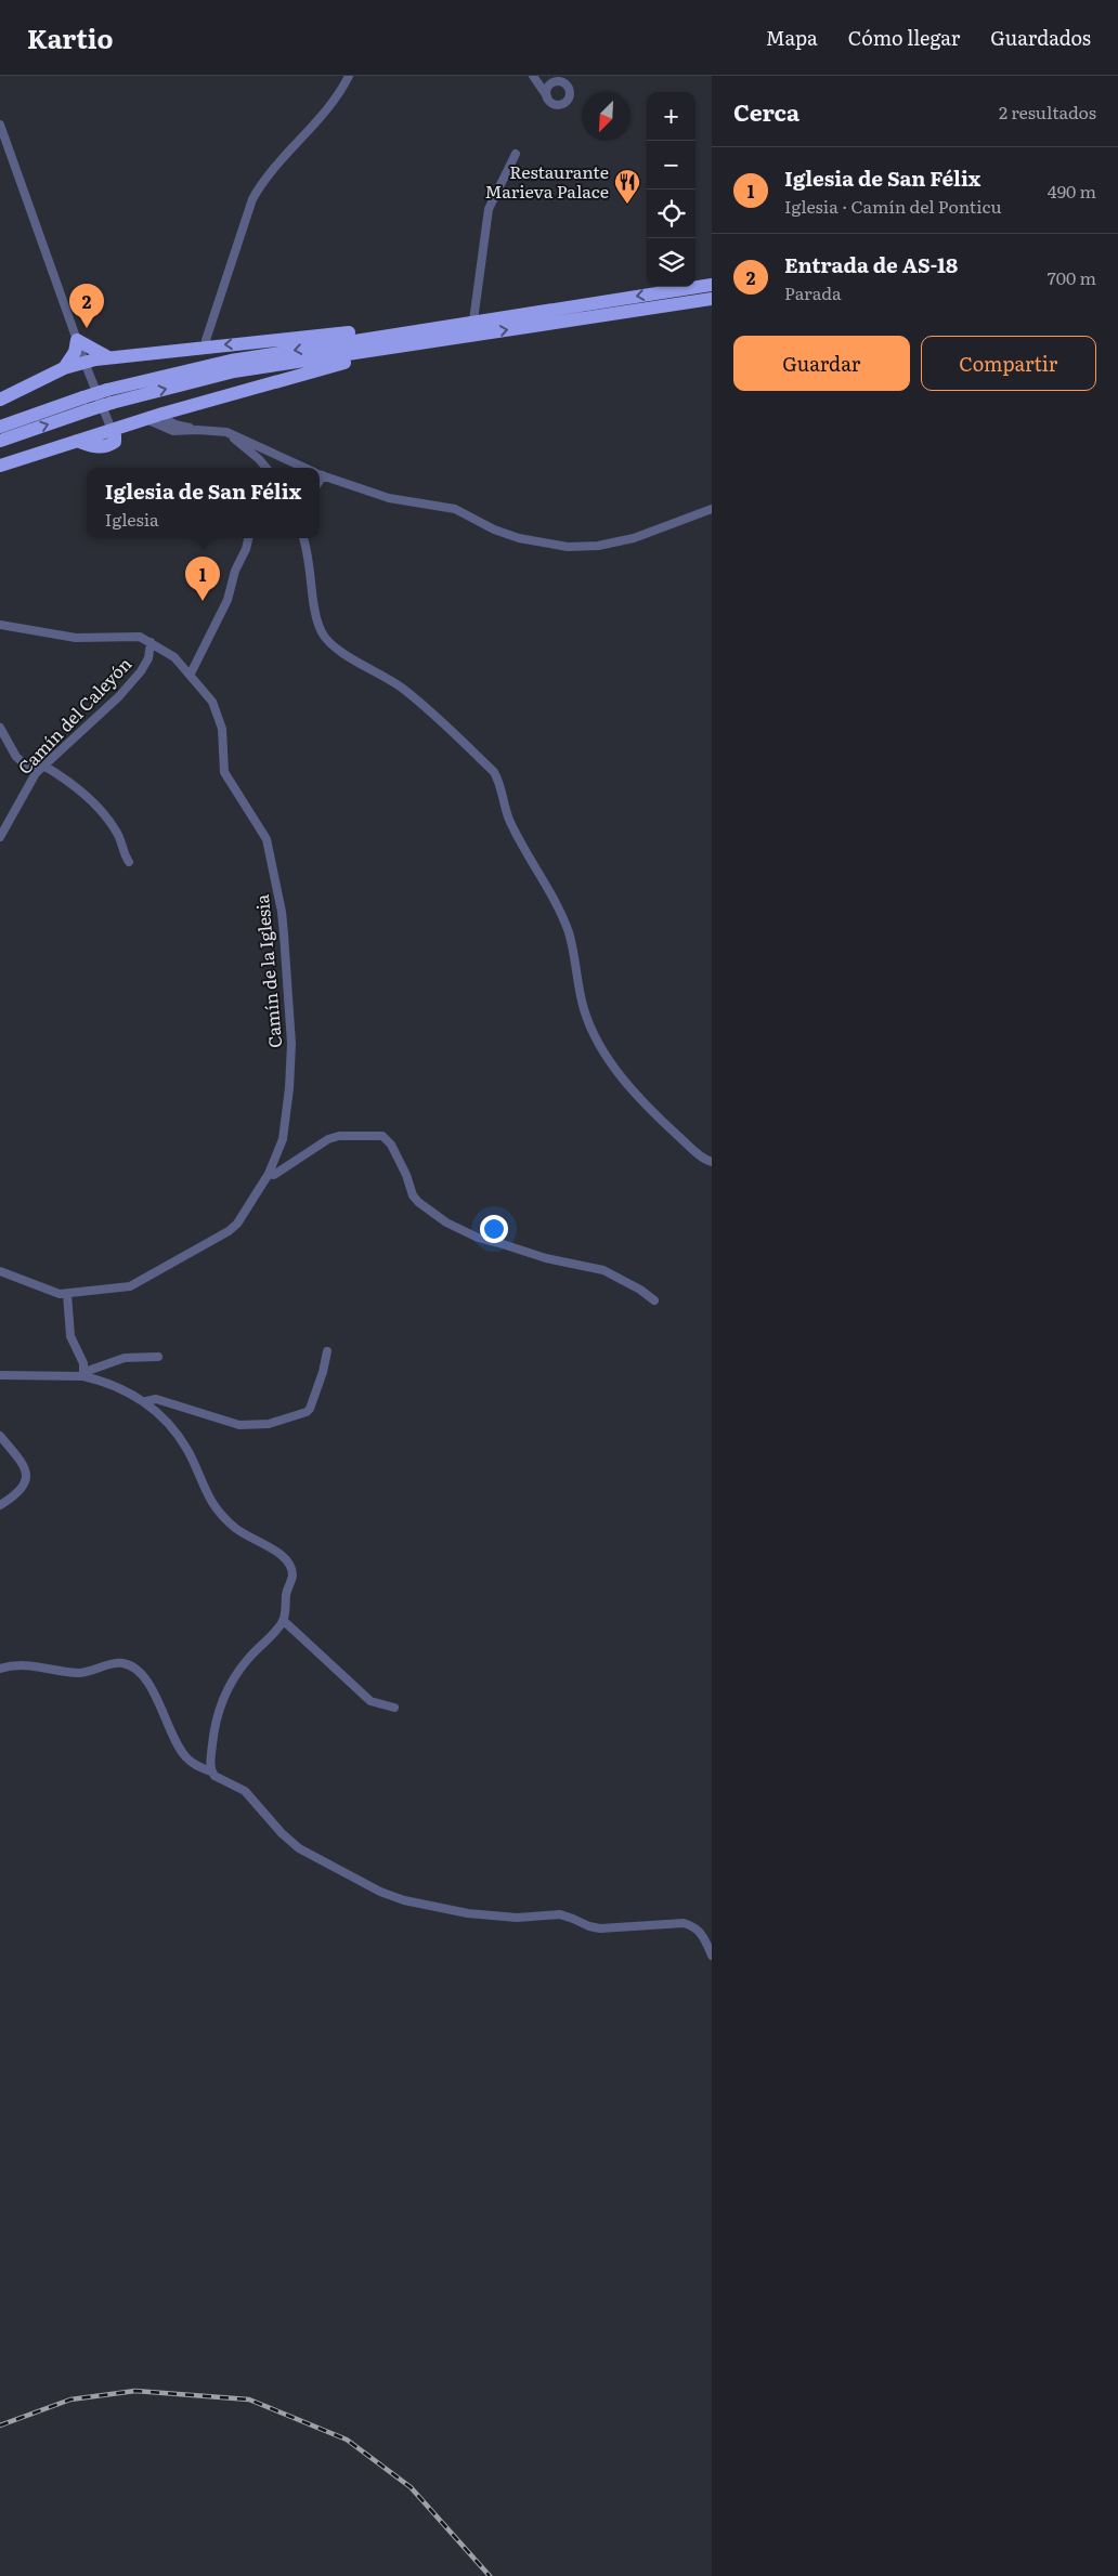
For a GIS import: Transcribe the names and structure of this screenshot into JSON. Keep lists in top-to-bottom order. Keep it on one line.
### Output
{"streets":{"street":["Camín del Caleyón","Camín de la Iglesia"]},"crossings":[["Camín del Caleyón","Camín de la Iglesia"]],"places":{"restaurant":["Restaurante Marieva Palace"]},"north":"bottom left","page":{"header":"Kartio","nav":["Mapa","Cómo llegar","Guardados"],"heading":["Cerca","2 resultados"],"map_buttons":["+","−"],"list":[{"mark":"1","name":"Iglesia de San Félix","note":"Iglesia · Camín del Ponticu","value":"490 m"},{"mark":"2","name":"Entrada de AS-18","note":"Parada","value":"700 m"}],"pins":["2","1"],"buttons":["Guardar","Compartir"],"popup":["Iglesia de San Félix","Iglesia"]}}
